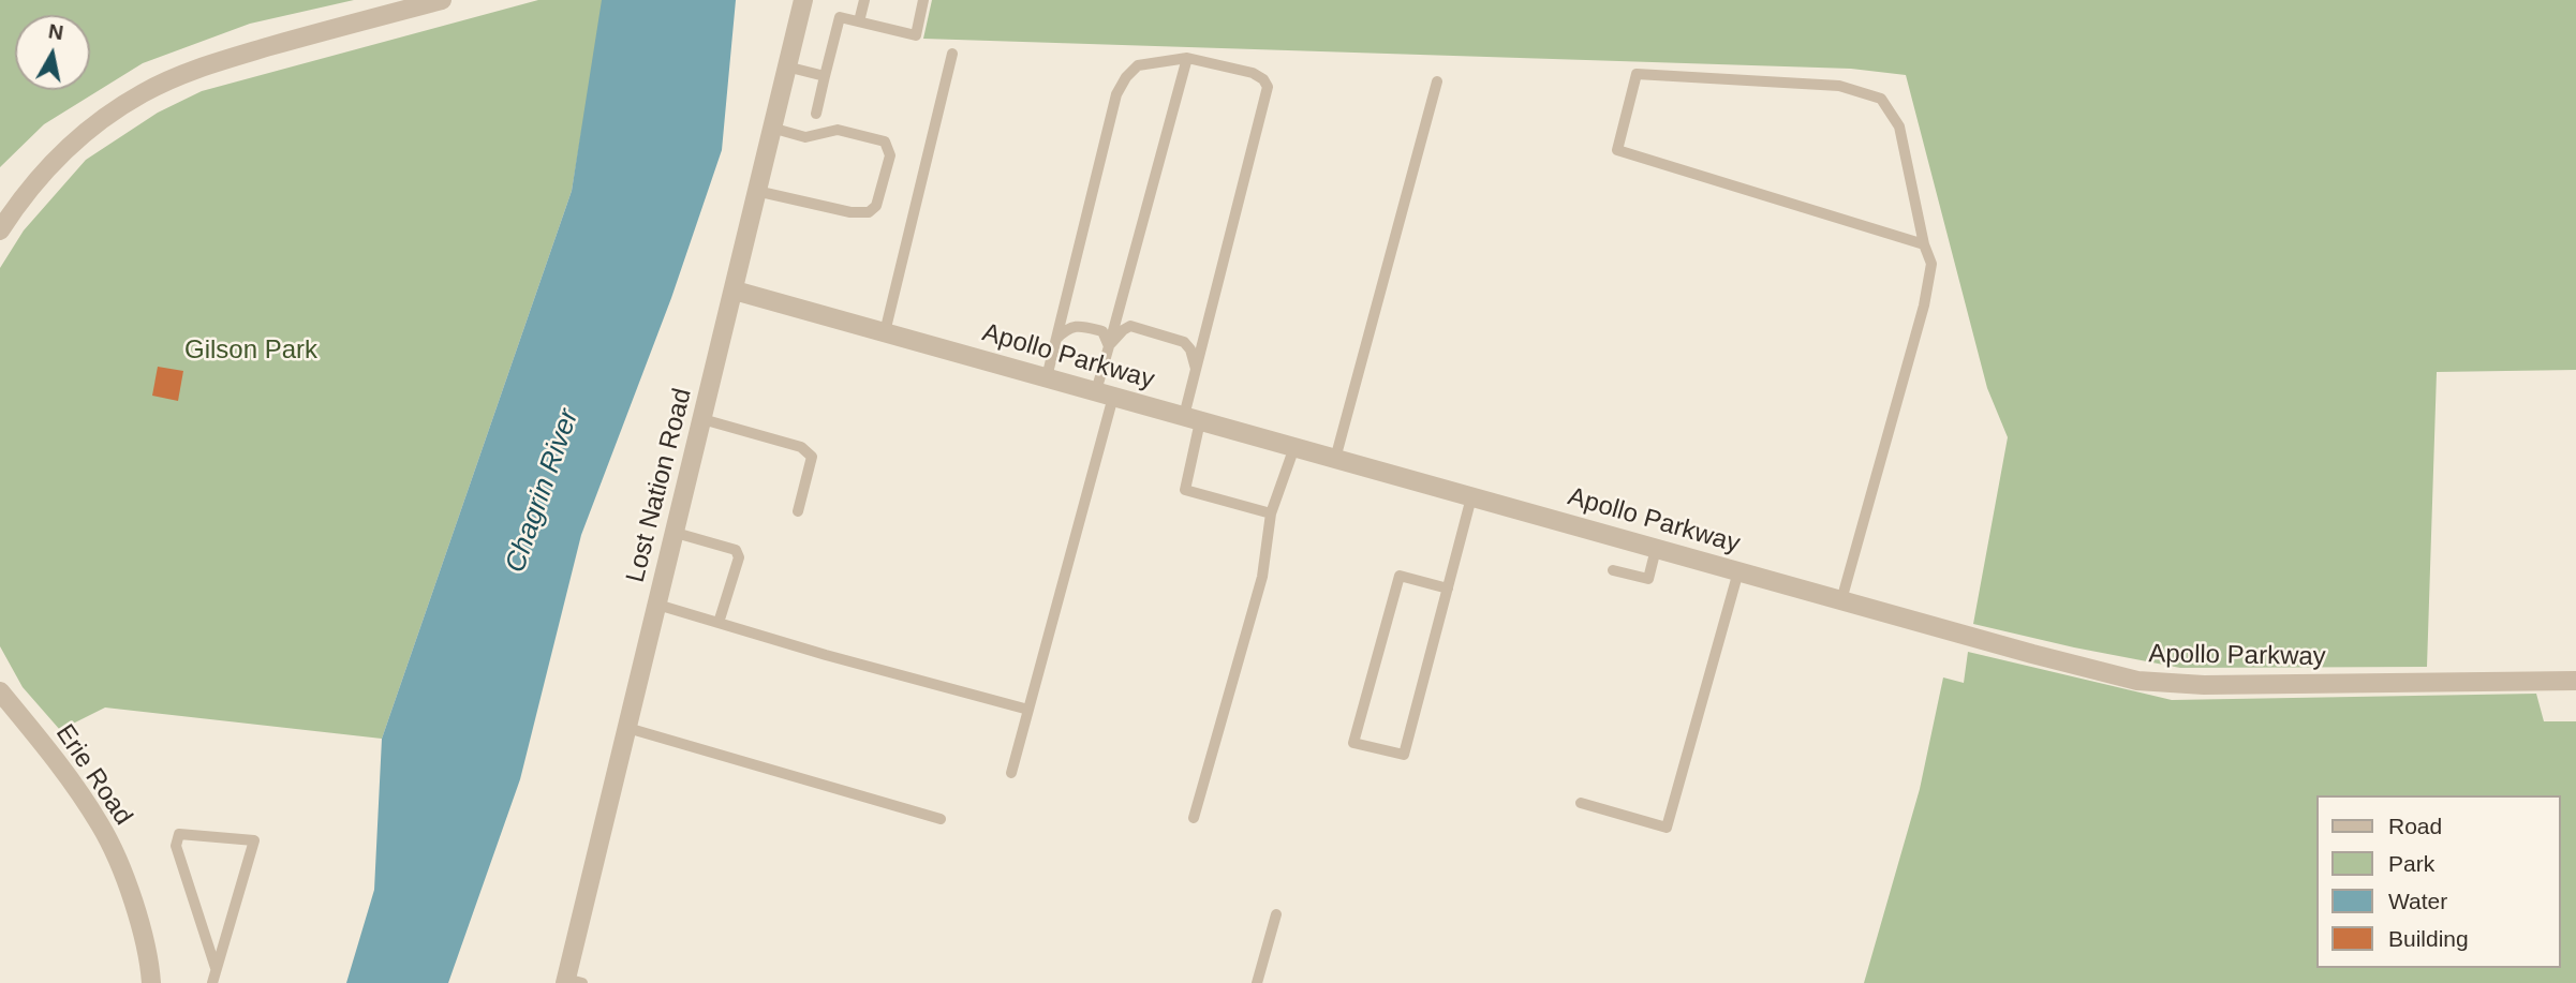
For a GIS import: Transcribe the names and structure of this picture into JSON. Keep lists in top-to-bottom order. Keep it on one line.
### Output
{"streets":{"street":["Apollo Parkway","Lost Nation Road","Erie Road"]},"crossings":[["Apollo Parkway","Lost Nation Road"]],"water":["Chagrin River"],"parks":["Gilson Park"],"legend":["Road","Park","Water","Building"],"north":"top"}
